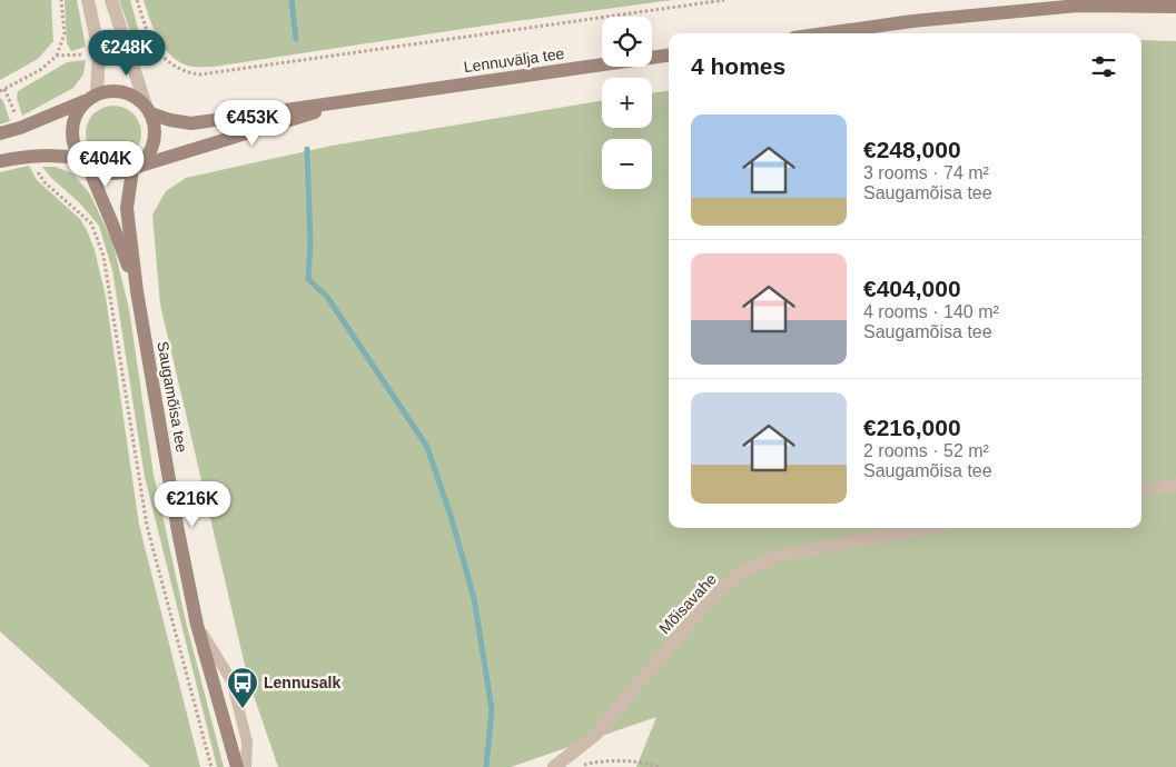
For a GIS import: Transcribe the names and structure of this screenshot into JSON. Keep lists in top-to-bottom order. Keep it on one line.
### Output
{"streets":{"main road":["Lennuvälja tee","Saugamõisa tee"],"street":["Mõisavahe"]},"crossings":[["Lennuvälja tee","Saugamõisa tee"]],"places":{"bus stop":["Lennusalk"]},"page":{"map_buttons":["+","−"],"price":["€248K","€453K","€404K","€216K"],"heading":"4 homes","list":[{"name":"€248,000","note":"3 rooms · 74 m² · Saugamõisa tee"},{"name":"€404,000","note":"4 rooms · 140 m² · Saugamõisa tee"},{"name":"€216,000","note":"2 rooms · 52 m² · Saugamõisa tee"}]}}
